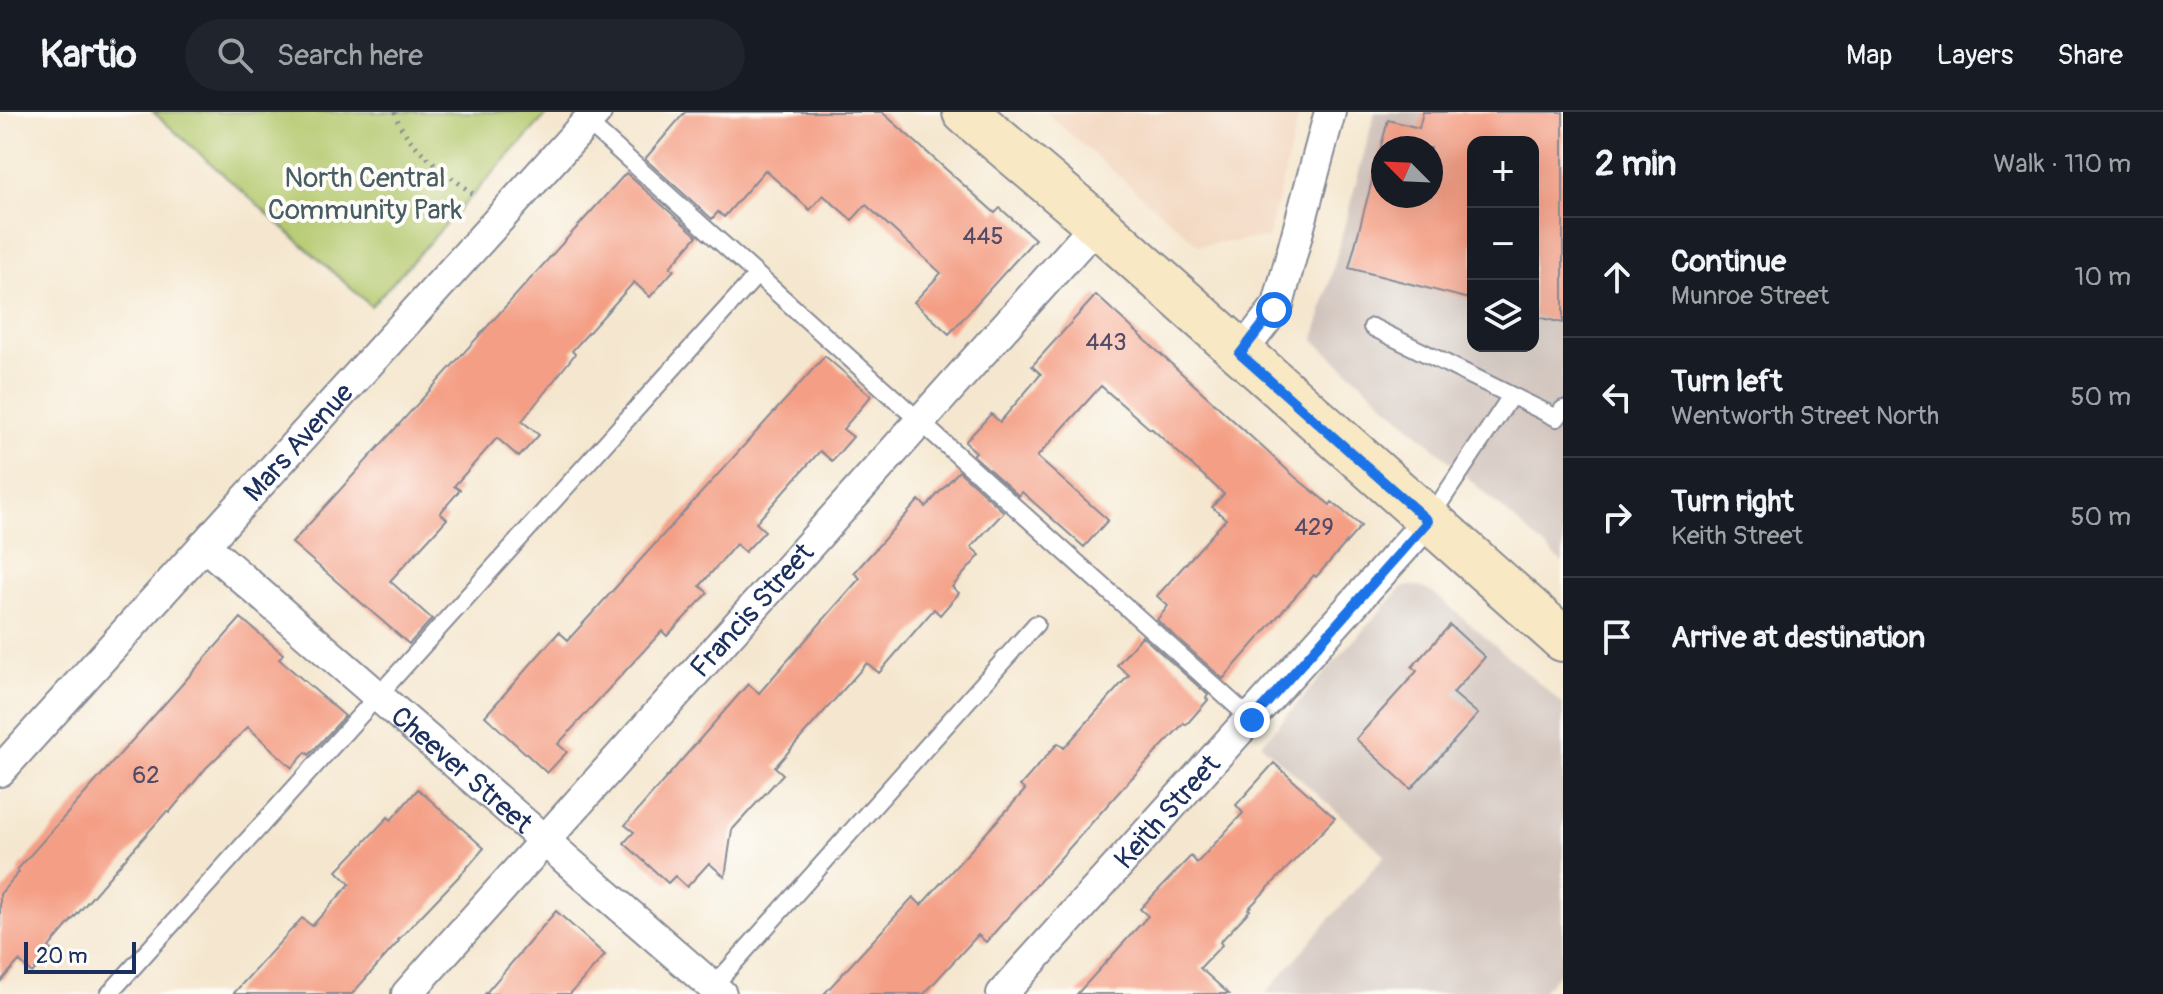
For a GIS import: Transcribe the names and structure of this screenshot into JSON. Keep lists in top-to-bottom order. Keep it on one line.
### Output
{"streets":{"street":["Mars Avenue","Francis Street","Cheever Street","Keith Street"]},"crossings":[["Mars Avenue","Cheever Street"],["Francis Street","Cheever Street"]],"parks":["North Central Community Park"],"house_numbers":["445","443","429","62"],"scale_bar":"20 m","north":"top left","page":{"header":"Kartio","search":"Search here","nav":["Map","Layers","Share"],"heading":["2 min","Walk · 110 m"],"map_buttons":["+","−"],"list":[["Continue","Munroe Street","10 m"],["Turn left","Wentworth Street North","50 m"],["Turn right","Keith Street","50 m"],"Arrive at destination"],"scale":"20 m"}}
